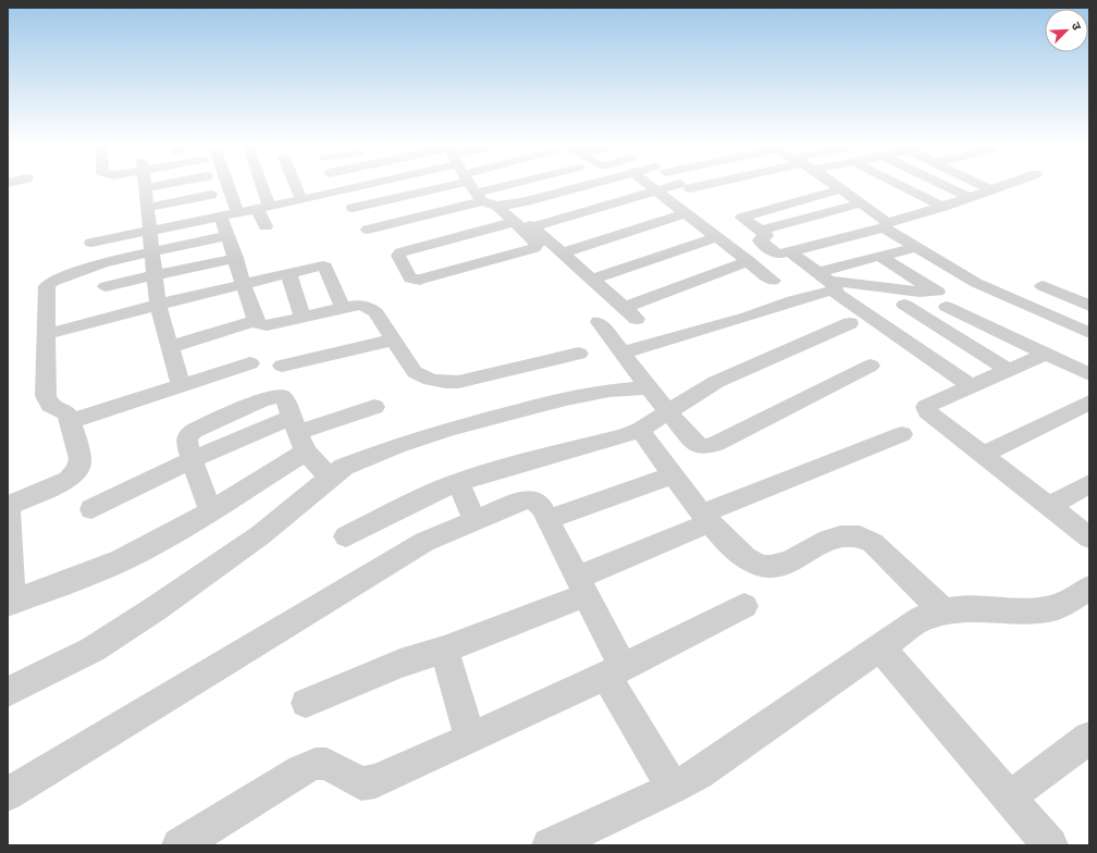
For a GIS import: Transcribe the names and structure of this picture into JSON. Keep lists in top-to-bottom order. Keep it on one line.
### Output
{"north":"top right"}
